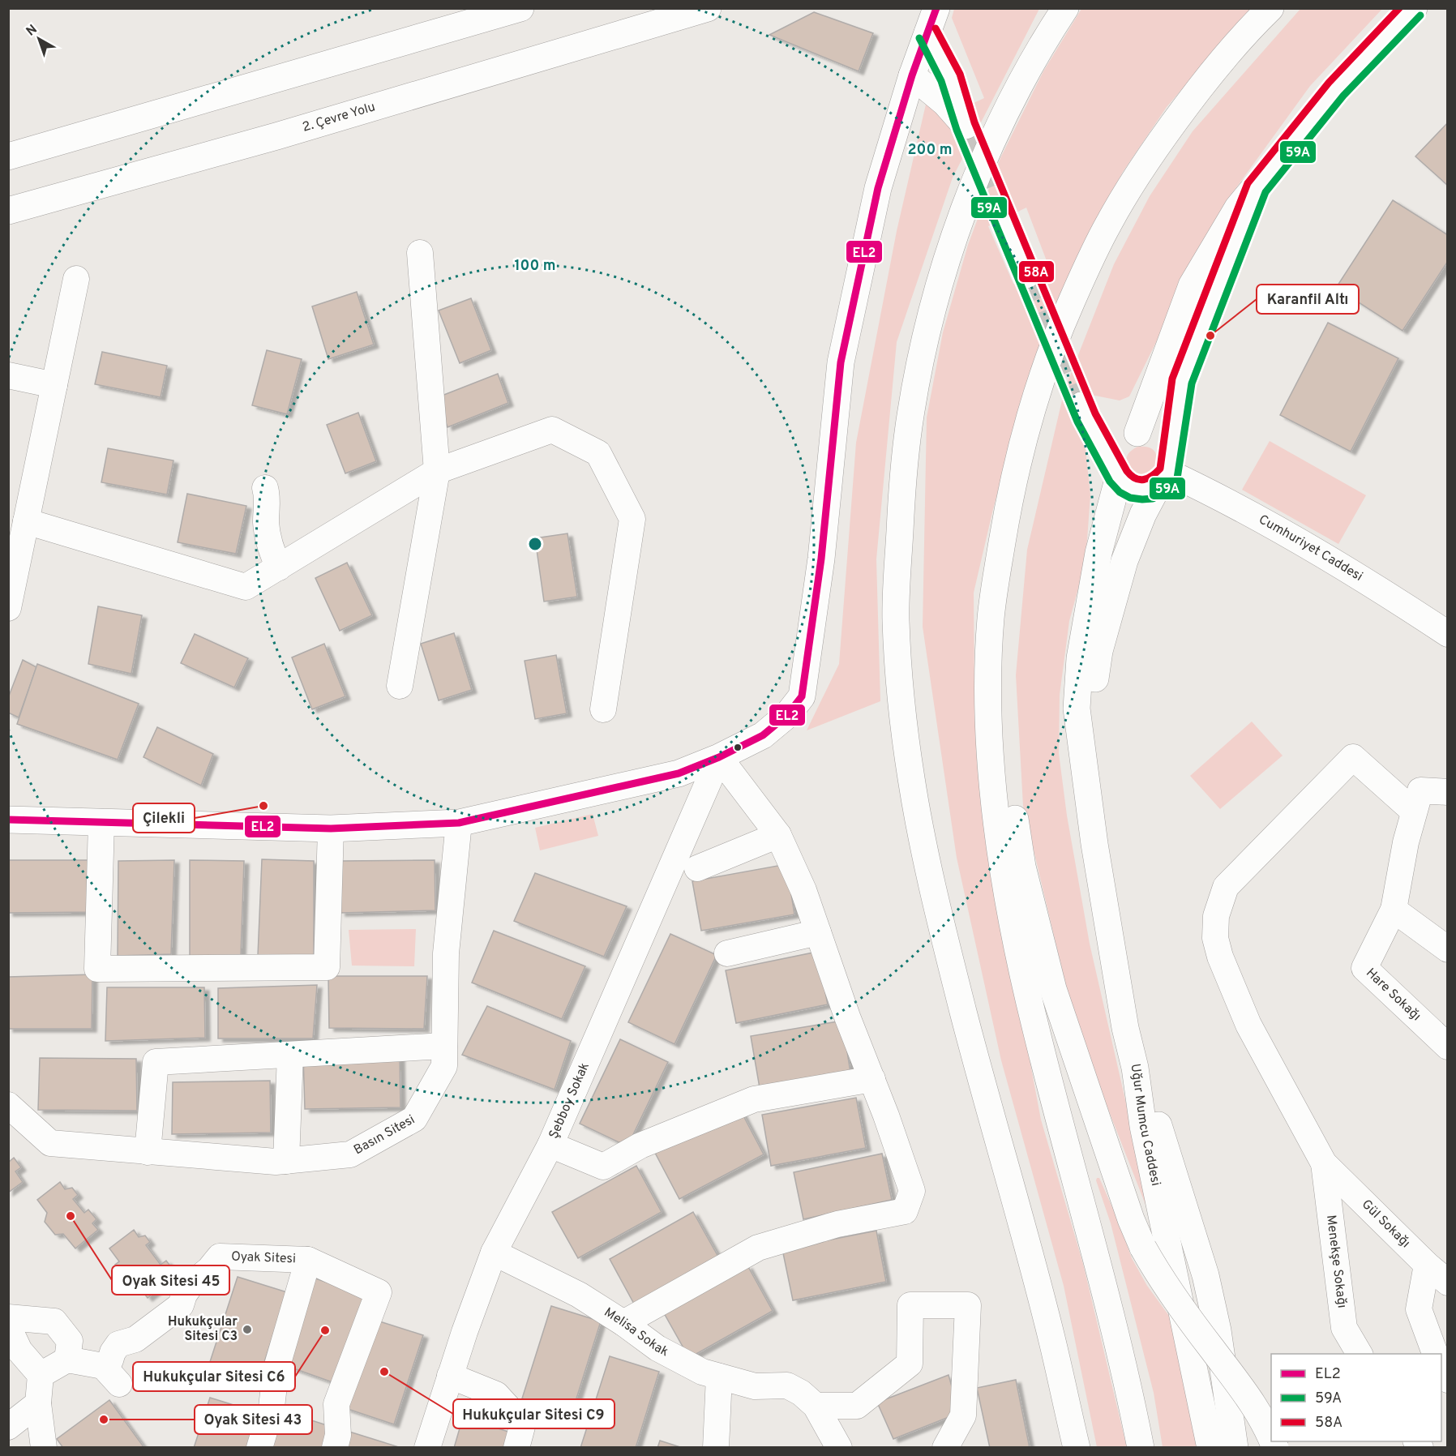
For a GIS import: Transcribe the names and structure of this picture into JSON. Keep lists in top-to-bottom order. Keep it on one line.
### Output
{"streets":{"main road":["2. Çevre Yolu","Uğur Mumcu Caddesi"],"street":["Cumhuriyet Caddesi","Hare Sokağı","Şebboy Sokak","Basın Sitesi","Gül Sokağı","Oyak Sitesi","Menekşe Sokağı","Melisa Sokak"]},"crossings":[["Şebboy Sokak","Melisa Sokak"],["Gül Sokağı","Menekşe Sokağı"]],"places":["Karanfil Altı","Çilekli","Oyak Sitesi 45","Hukukçular Sitesi C3","Hukukçular Sitesi C6","Hukukçular Sitesi C9","Oyak Sitesi 43"],"lines":["transit line EL2","transit line 58A","transit line 59A"],"legend":["EL2","59A","58A"],"north":"top left","rings":["200 m","100 m"]}
